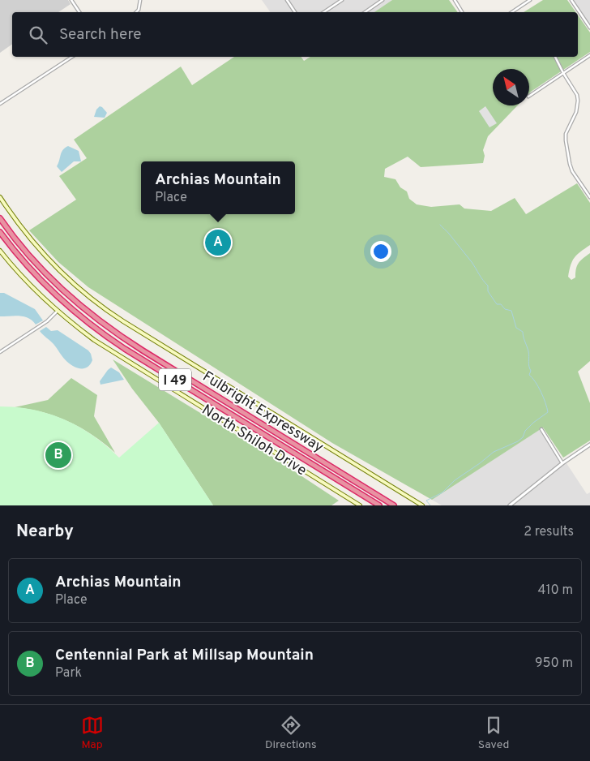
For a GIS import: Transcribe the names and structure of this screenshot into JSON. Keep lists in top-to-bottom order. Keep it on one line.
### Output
{"streets":{"highway":["I 49","Fulbright Expressway"],"main road":["North Shiloh Drive"]},"north":"top left","page":{"search":"Search here","popup":["Archias Mountain","Place"],"pins":["A","B"],"heading":["Nearby","2 results"],"list":[{"mark":"A","name":"Archias Mountain","note":"Place","value":"410 m"},{"mark":"B","name":"Centennial Park at Millsap Mountain","note":"Park","value":"950 m"}],"nav":["Map","Directions","Saved"]}}
